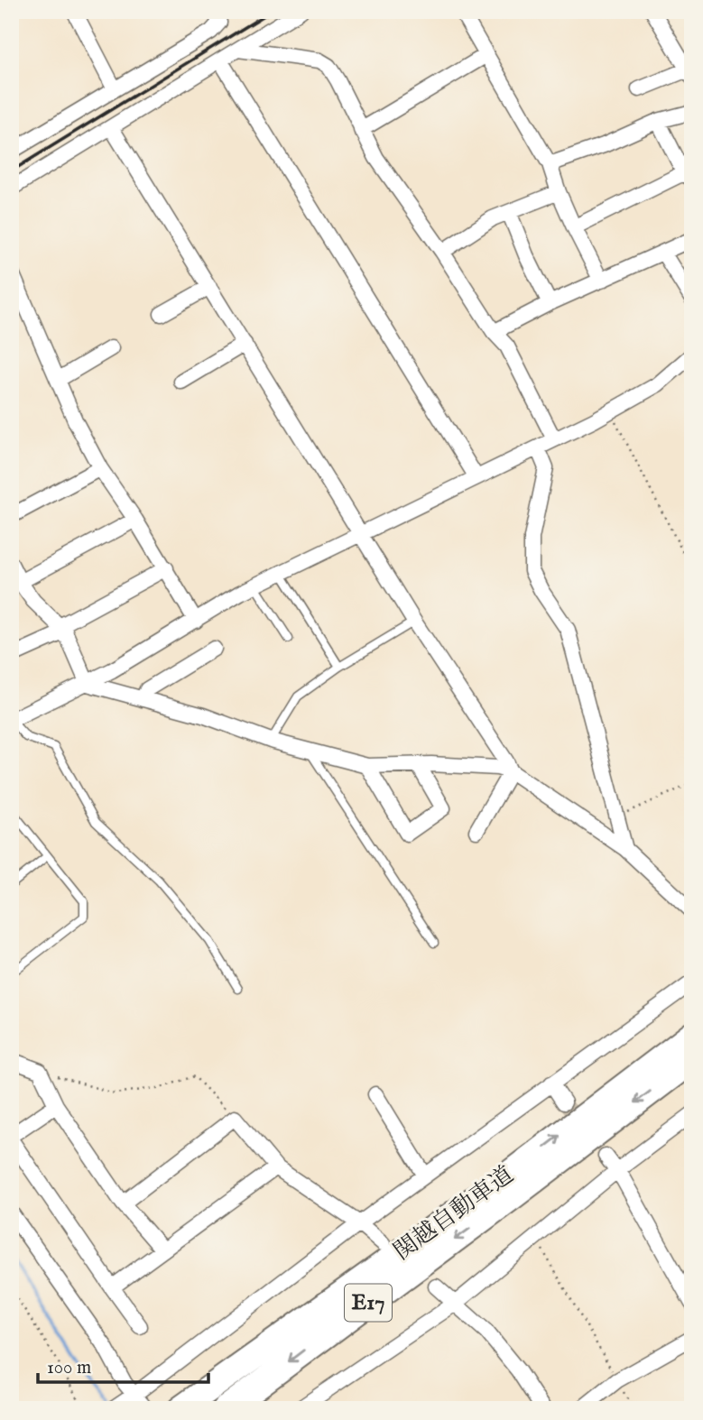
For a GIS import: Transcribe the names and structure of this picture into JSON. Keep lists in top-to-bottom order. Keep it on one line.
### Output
{"streets":{"highway":["関越自動車道","E17"]},"scale_bar":"100 m"}
